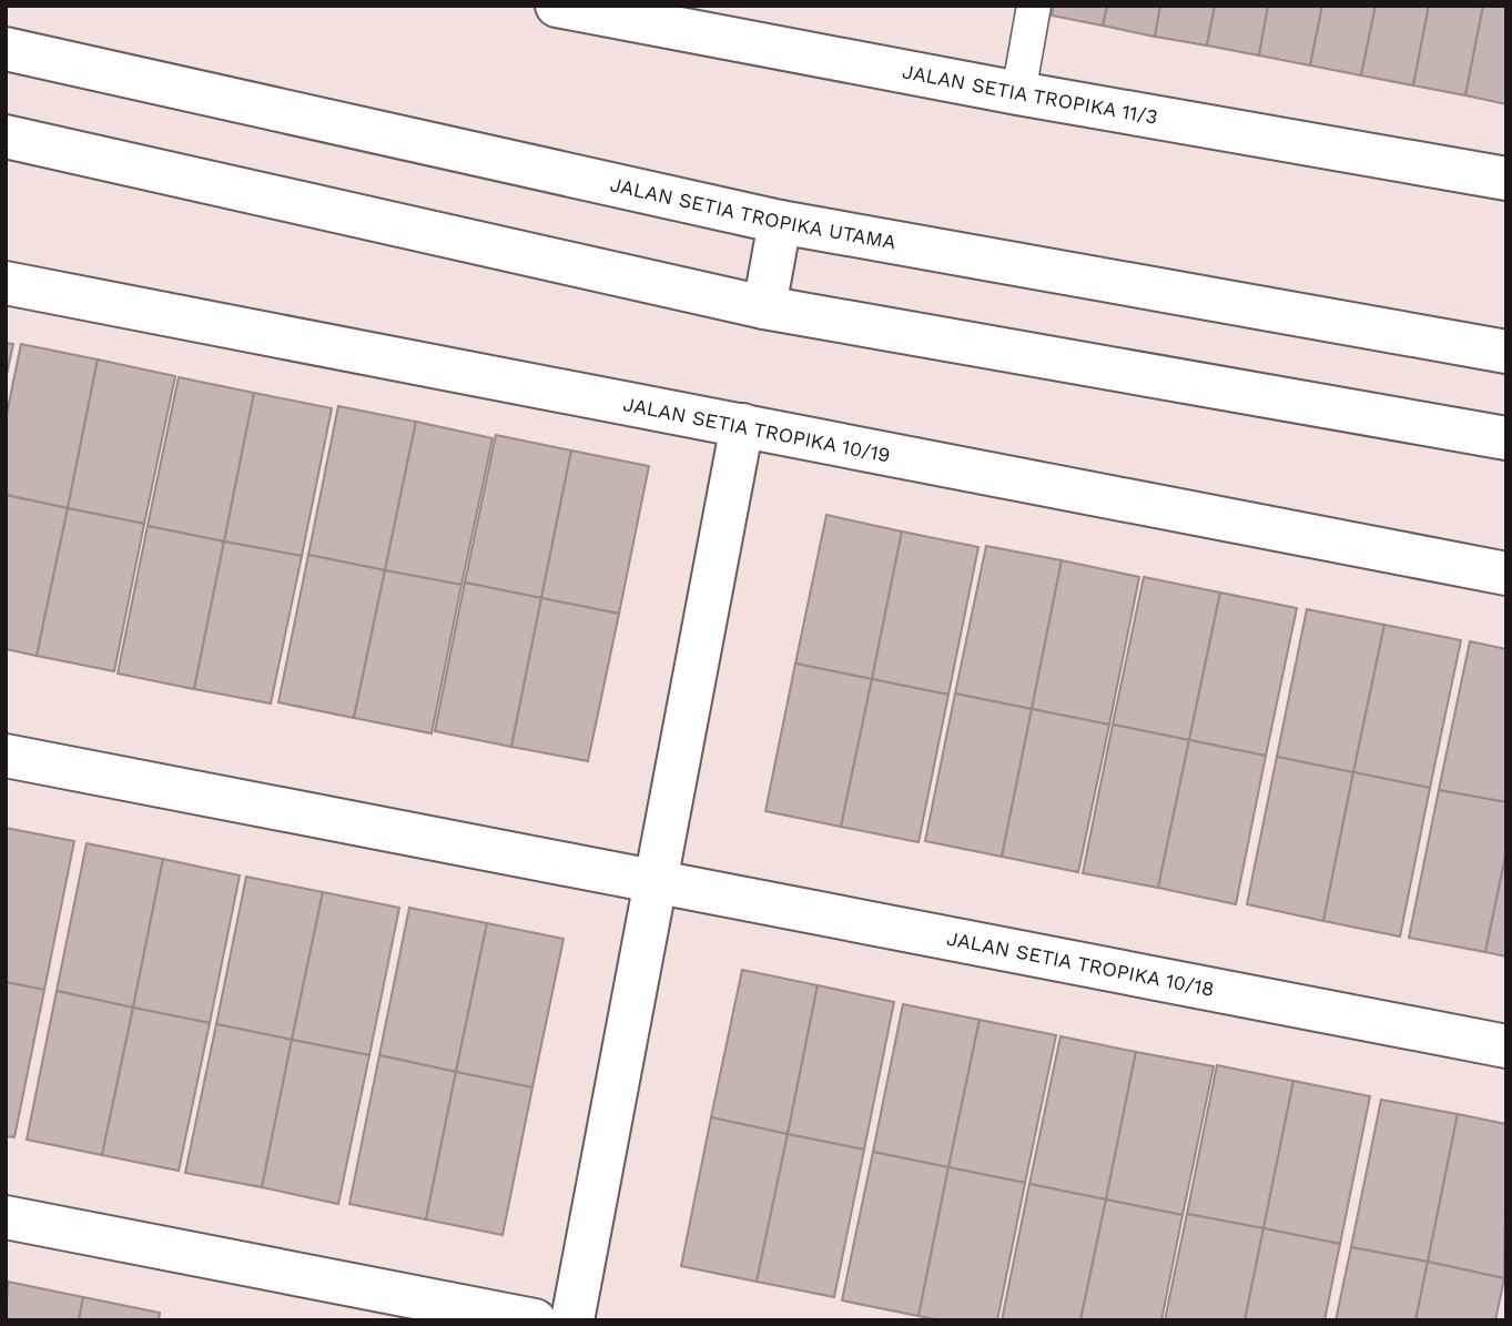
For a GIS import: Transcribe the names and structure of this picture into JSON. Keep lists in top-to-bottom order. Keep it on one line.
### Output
{"streets":{"street":["JALAN SETIA TROPIKA 11/3","JALAN SETIA TROPIKA UTAMA","JALAN SETIA TROPIKA 10/19","JALAN SETIA TROPIKA 10/18"]}}
